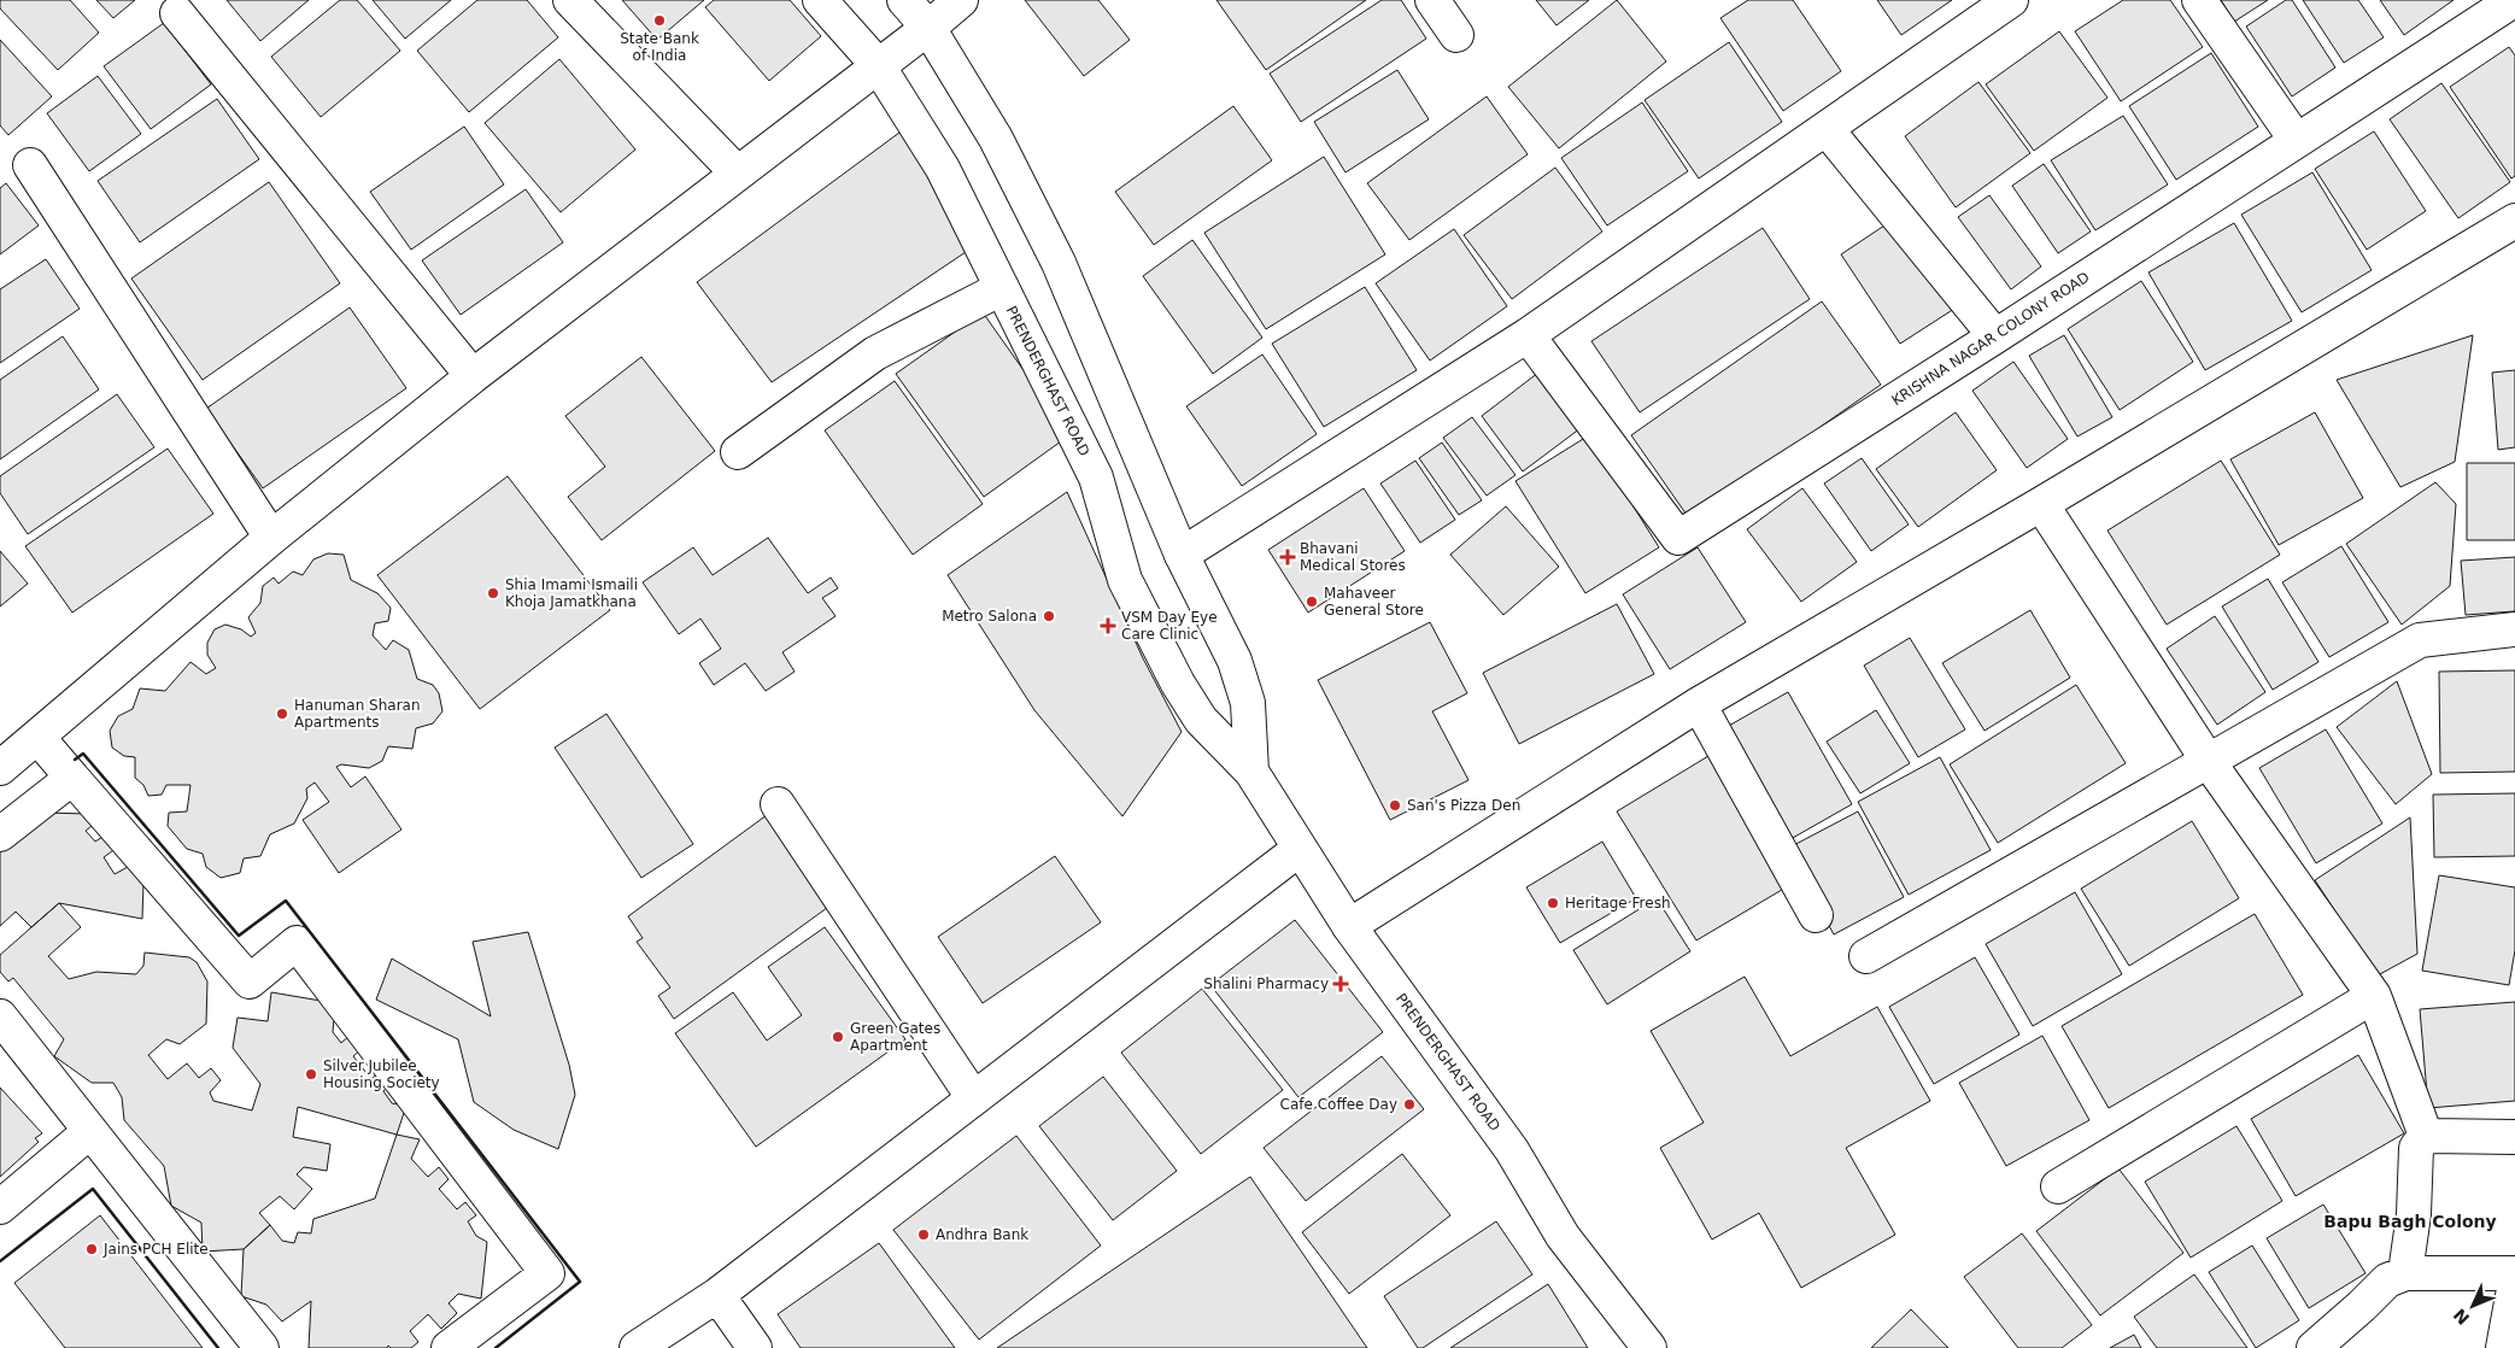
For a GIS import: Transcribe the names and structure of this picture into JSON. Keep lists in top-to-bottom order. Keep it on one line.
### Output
{"streets":{"street":["KRISHNA NAGAR COLONY ROAD","PRENDERGHAST ROAD"]},"districts":["Bapu Bagh Colony"],"places":{"other":["State Bank of India","Shia Imami Ismaili Khoja Jamatkhana","Mahaveer General Store","Metro Salona","Hanuman Sharan Apartments","San's Pizza Den","Heritage Fresh","Green Gates Apartment","Silver Jubilee Housing Society","Cafe Coffee Day","Andhra Bank","Jains PCH Elite"],"health":["Bhavani Medical Stores","VSM Day Eye Care Clinic","Shalini Pharmacy"]},"north":"bottom left"}
